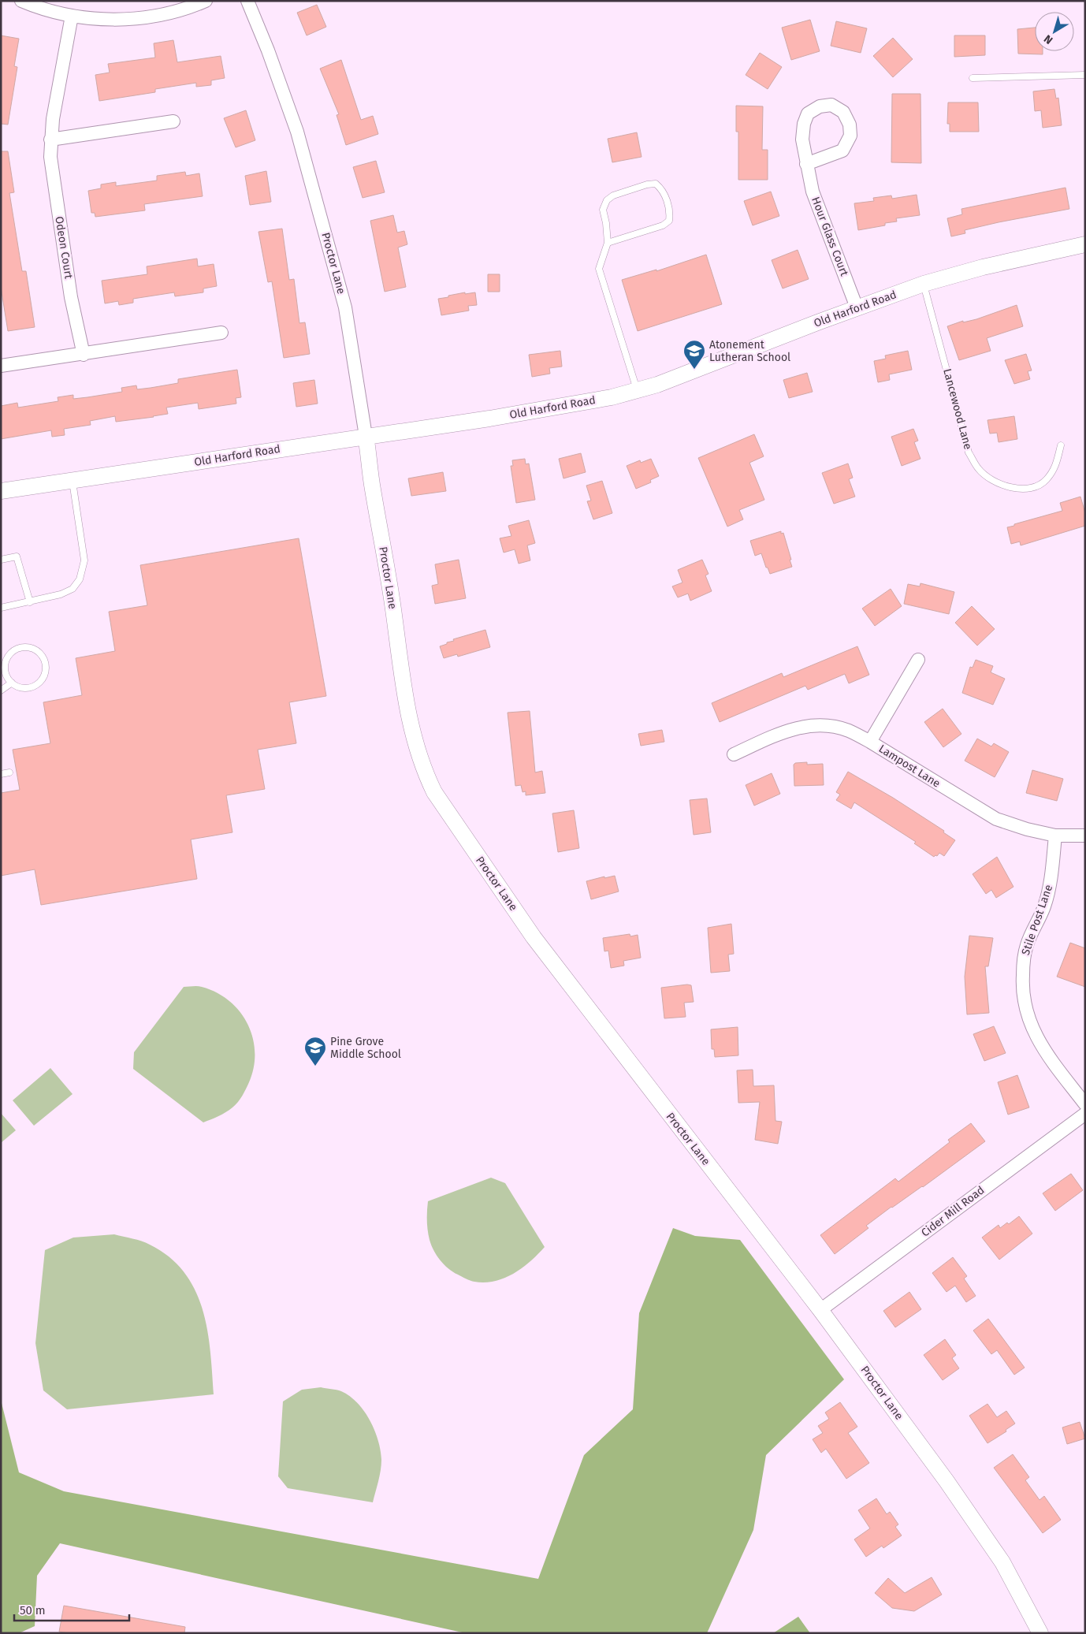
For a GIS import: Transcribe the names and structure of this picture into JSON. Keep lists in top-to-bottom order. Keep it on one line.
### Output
{"streets":{"street":["Hour Glass Court","Odeon Court","Proctor Lane","Old Harford Road","Lampost Lane","Stile Post Lane","Cider Mill Road"],"lane":["Lancewood Lane"]},"crossings":[["Hour Glass Court","Old Harford Road"],["Proctor Lane","Old Harford Road"],["Proctor Lane","Cider Mill Road"],["Old Harford Road","Lancewood Lane"],["Lampost Lane","Stile Post Lane"]],"places":{"school or university":["Atonement Lutheran School","Pine Grove Middle School"]},"scale_bar":"50 m","north":"bottom left"}
